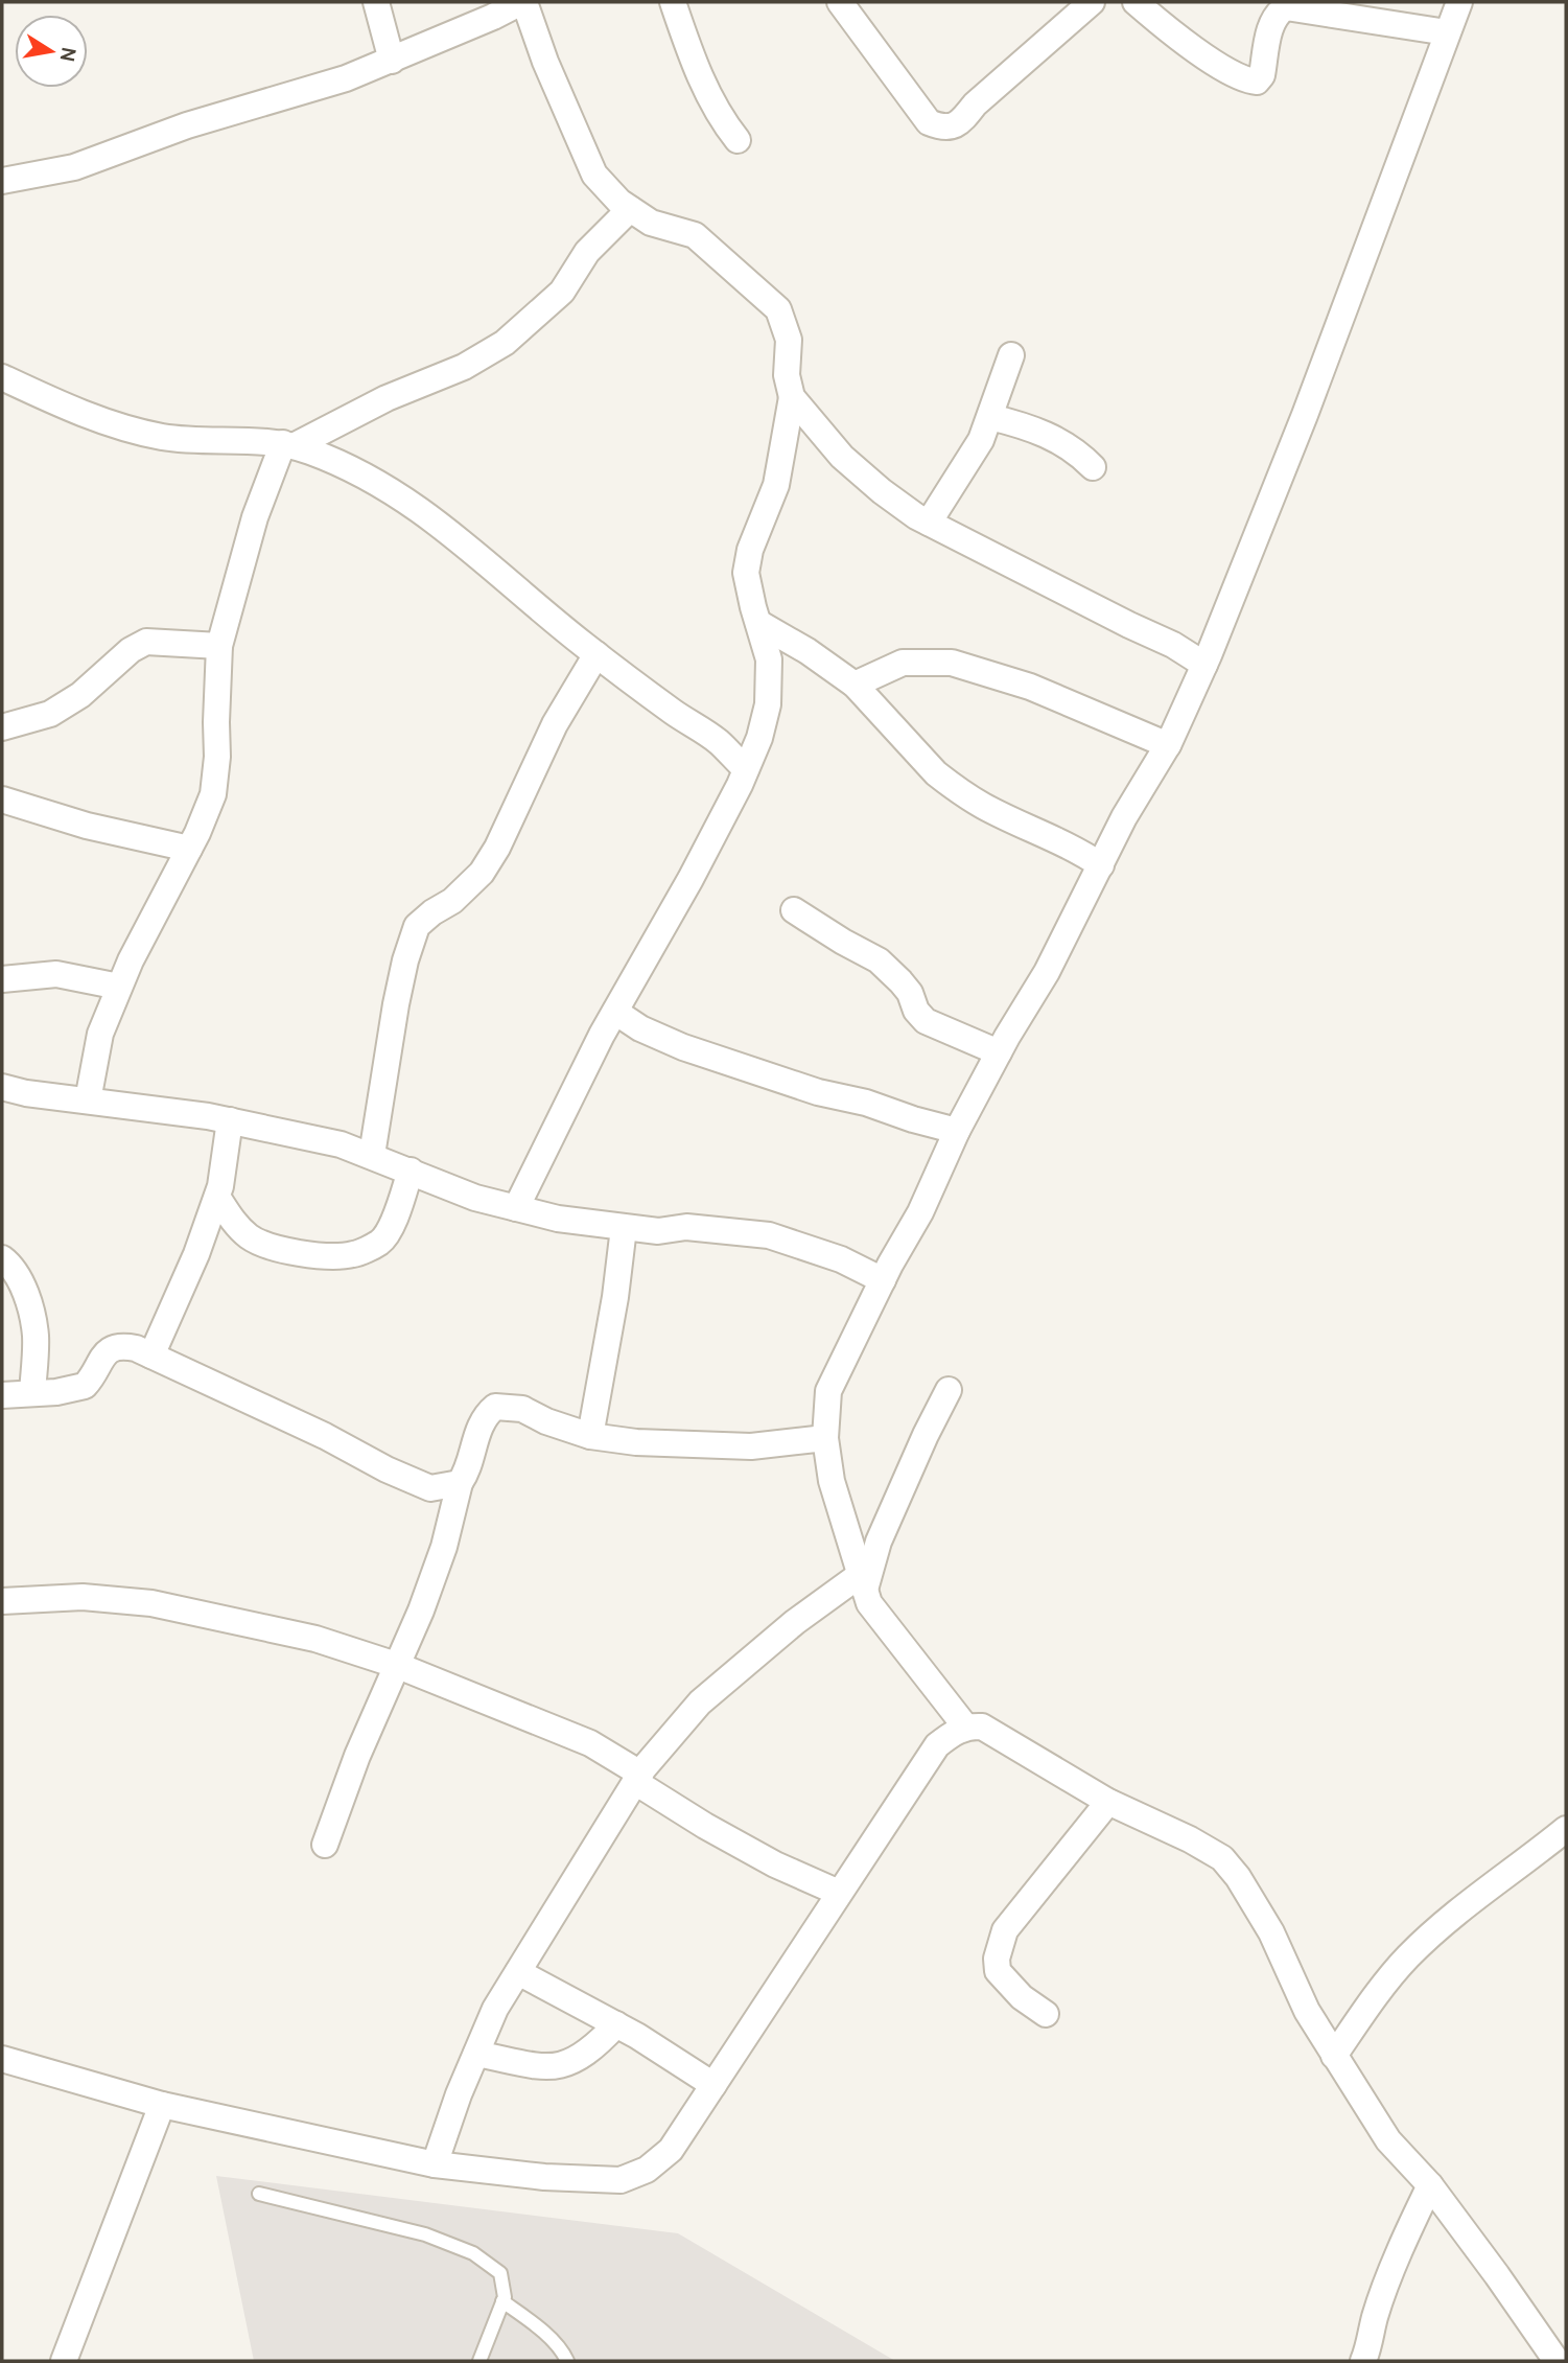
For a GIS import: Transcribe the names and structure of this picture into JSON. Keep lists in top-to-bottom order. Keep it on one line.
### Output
{"north":"right"}
